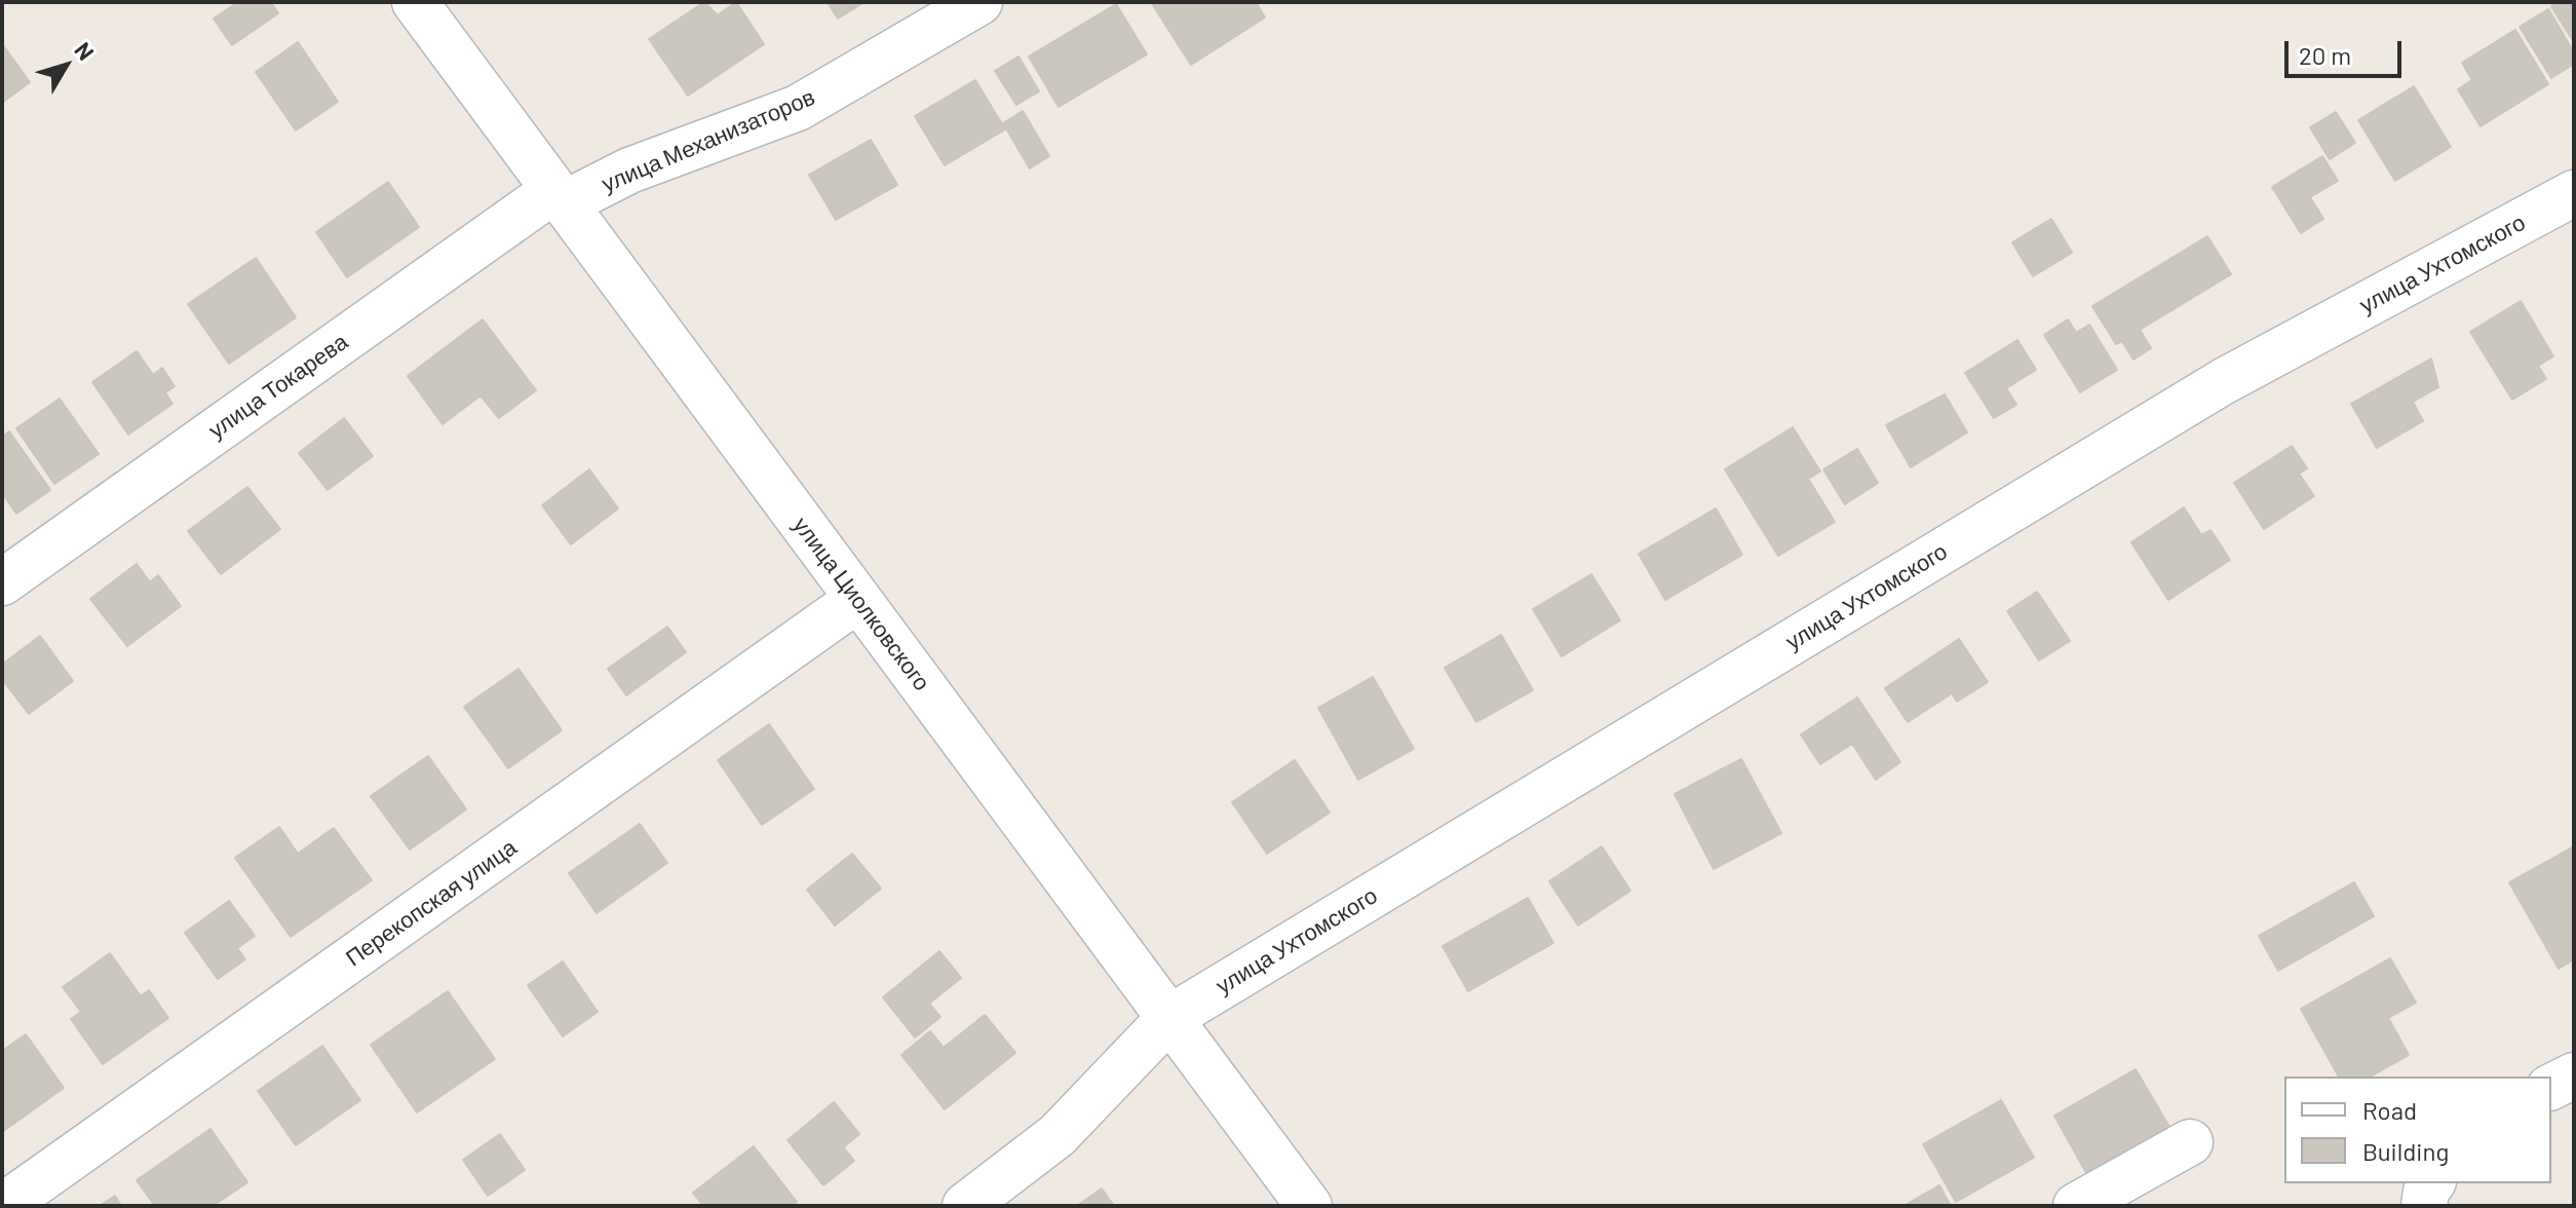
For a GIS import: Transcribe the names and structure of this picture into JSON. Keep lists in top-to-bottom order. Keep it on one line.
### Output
{"streets":{"street":["улица Механизаторов","улица Ухтомского","улица Токарева","улица Циолковского","Перекопская улица"]},"crossings":[["улица Механизаторов","улица Токарева"],["улица Механизаторов","улица Циолковского"],["улица Ухтомского","улица Циолковского"],["улица Токарева","улица Циолковского"],["улица Циолковского","Перекопская улица"]],"legend":["Road","Building"],"scale_bar":"20 m","north":"top right"}
